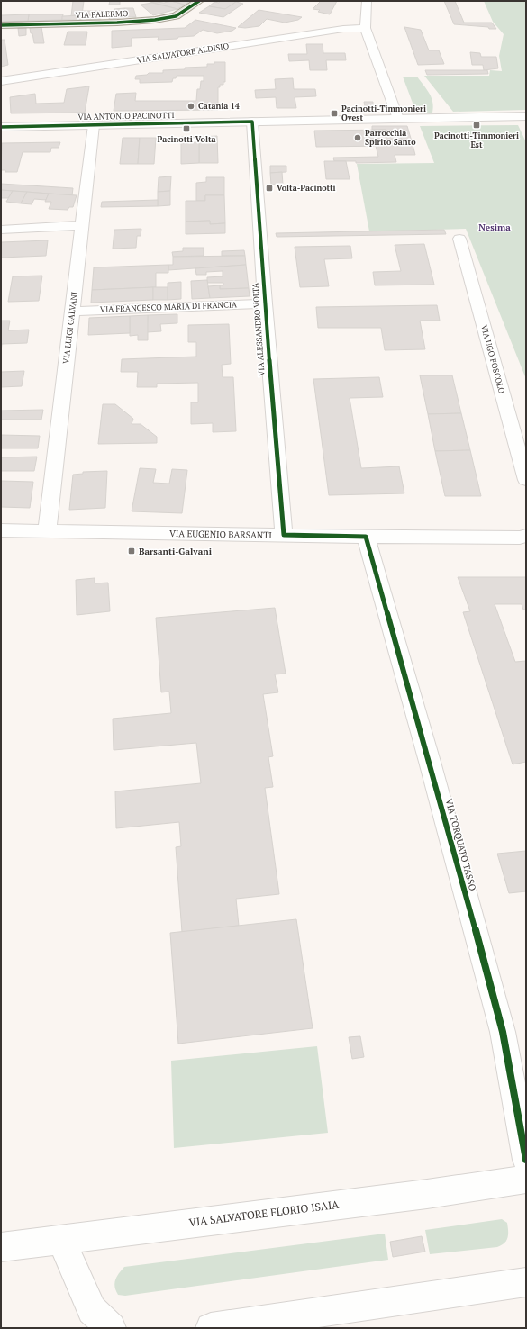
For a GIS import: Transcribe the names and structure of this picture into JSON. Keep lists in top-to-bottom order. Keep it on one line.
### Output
{"streets":{"main road":["VIA PALERMO"],"street":["VIA SALVATORE ALDISIO","VIA ANTONIO PACINOTTI","VIA FRANCESCO MARIA DI FRANCIA","VIA LUIGI GALVANI","VIA ALESSANDRO VOLTA","VIA UGO FOSCOLO","VIA EUGENIO BARSANTI","VIA TORQUATO TASSO","VIA SALVATORE FLORIO ISAIA"]},"crossings":[["VIA ANTONIO PACINOTTI","VIA LUIGI GALVANI"],["VIA ANTONIO PACINOTTI","VIA ALESSANDRO VOLTA"],["VIA FRANCESCO MARIA DI FRANCIA","VIA LUIGI GALVANI"],["VIA FRANCESCO MARIA DI FRANCIA","VIA ALESSANDRO VOLTA"],["VIA LUIGI GALVANI","VIA EUGENIO BARSANTI"],["VIA ALESSANDRO VOLTA","VIA EUGENIO BARSANTI"],["VIA EUGENIO BARSANTI","VIA TORQUATO TASSO"]],"districts":["Nesima"],"places":{"other":["Catania 14","Parrocchia Spirito Santo"],"transit":["Pacinotti-Timmonieri Ovest","Pacinotti-Timmonieri Est","Pacinotti-Volta","Volta-Pacinotti","Barsanti-Galvani"]}}
